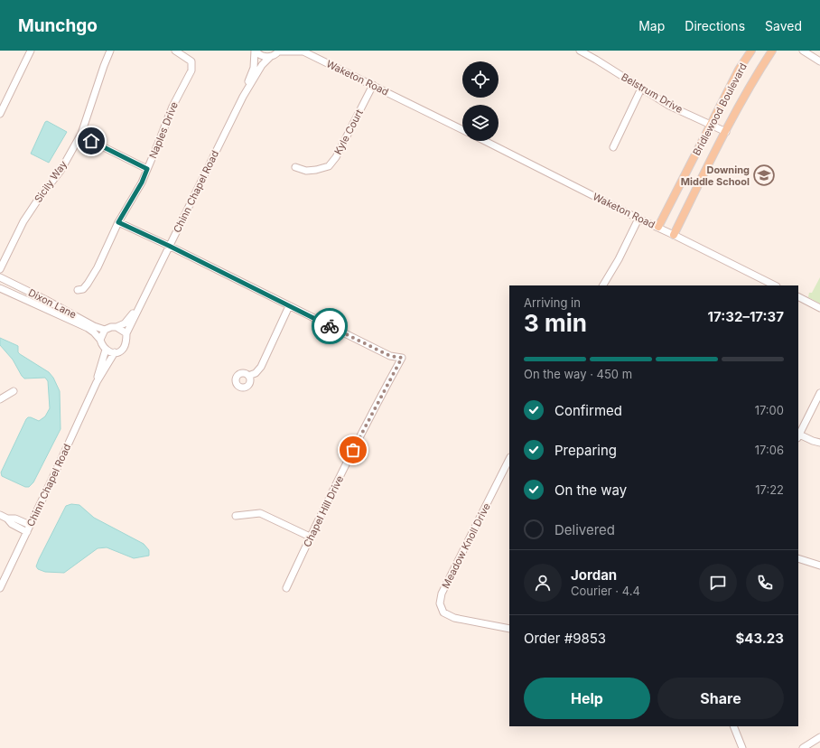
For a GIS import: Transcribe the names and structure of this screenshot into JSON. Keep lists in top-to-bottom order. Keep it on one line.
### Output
{"streets":{"main road":["Bridlewood Boulevard"],"street":["Waketon Road","Belstrum Drive","Naples Drive","Kyle Court","Sicily Way","Chinn Chapel Road","Dixon Lane","Chapel Hill Drive","Meadow Knoll Drive"]},"crossings":[["Waketon Road","Bridlewood Boulevard"],["Waketon Road","Kyle Court"],["Waketon Road","Chinn Chapel Road"],["Belstrum Drive","Bridlewood Boulevard"],["Naples Drive","Chapel Hill Drive"],["Chinn Chapel Road","Dixon Lane"],["Chinn Chapel Road","Chapel Hill Drive"]],"places":{"school or university":["Downing Middle School"]},"page":{"header":"Munchgo","nav":["Map","Directions","Saved"],"heading":["3 min","Arriving in","17:32–17:37"],"panel":["Jordan","Courier · 4.4","Order #9853","$43.23"],"bar":"On the way · 450 m","list":[["Confirmed","17:00"],["Preparing","17:06"],["On the way","17:22"],"Delivered"],"buttons":["Help","Share"]}}
